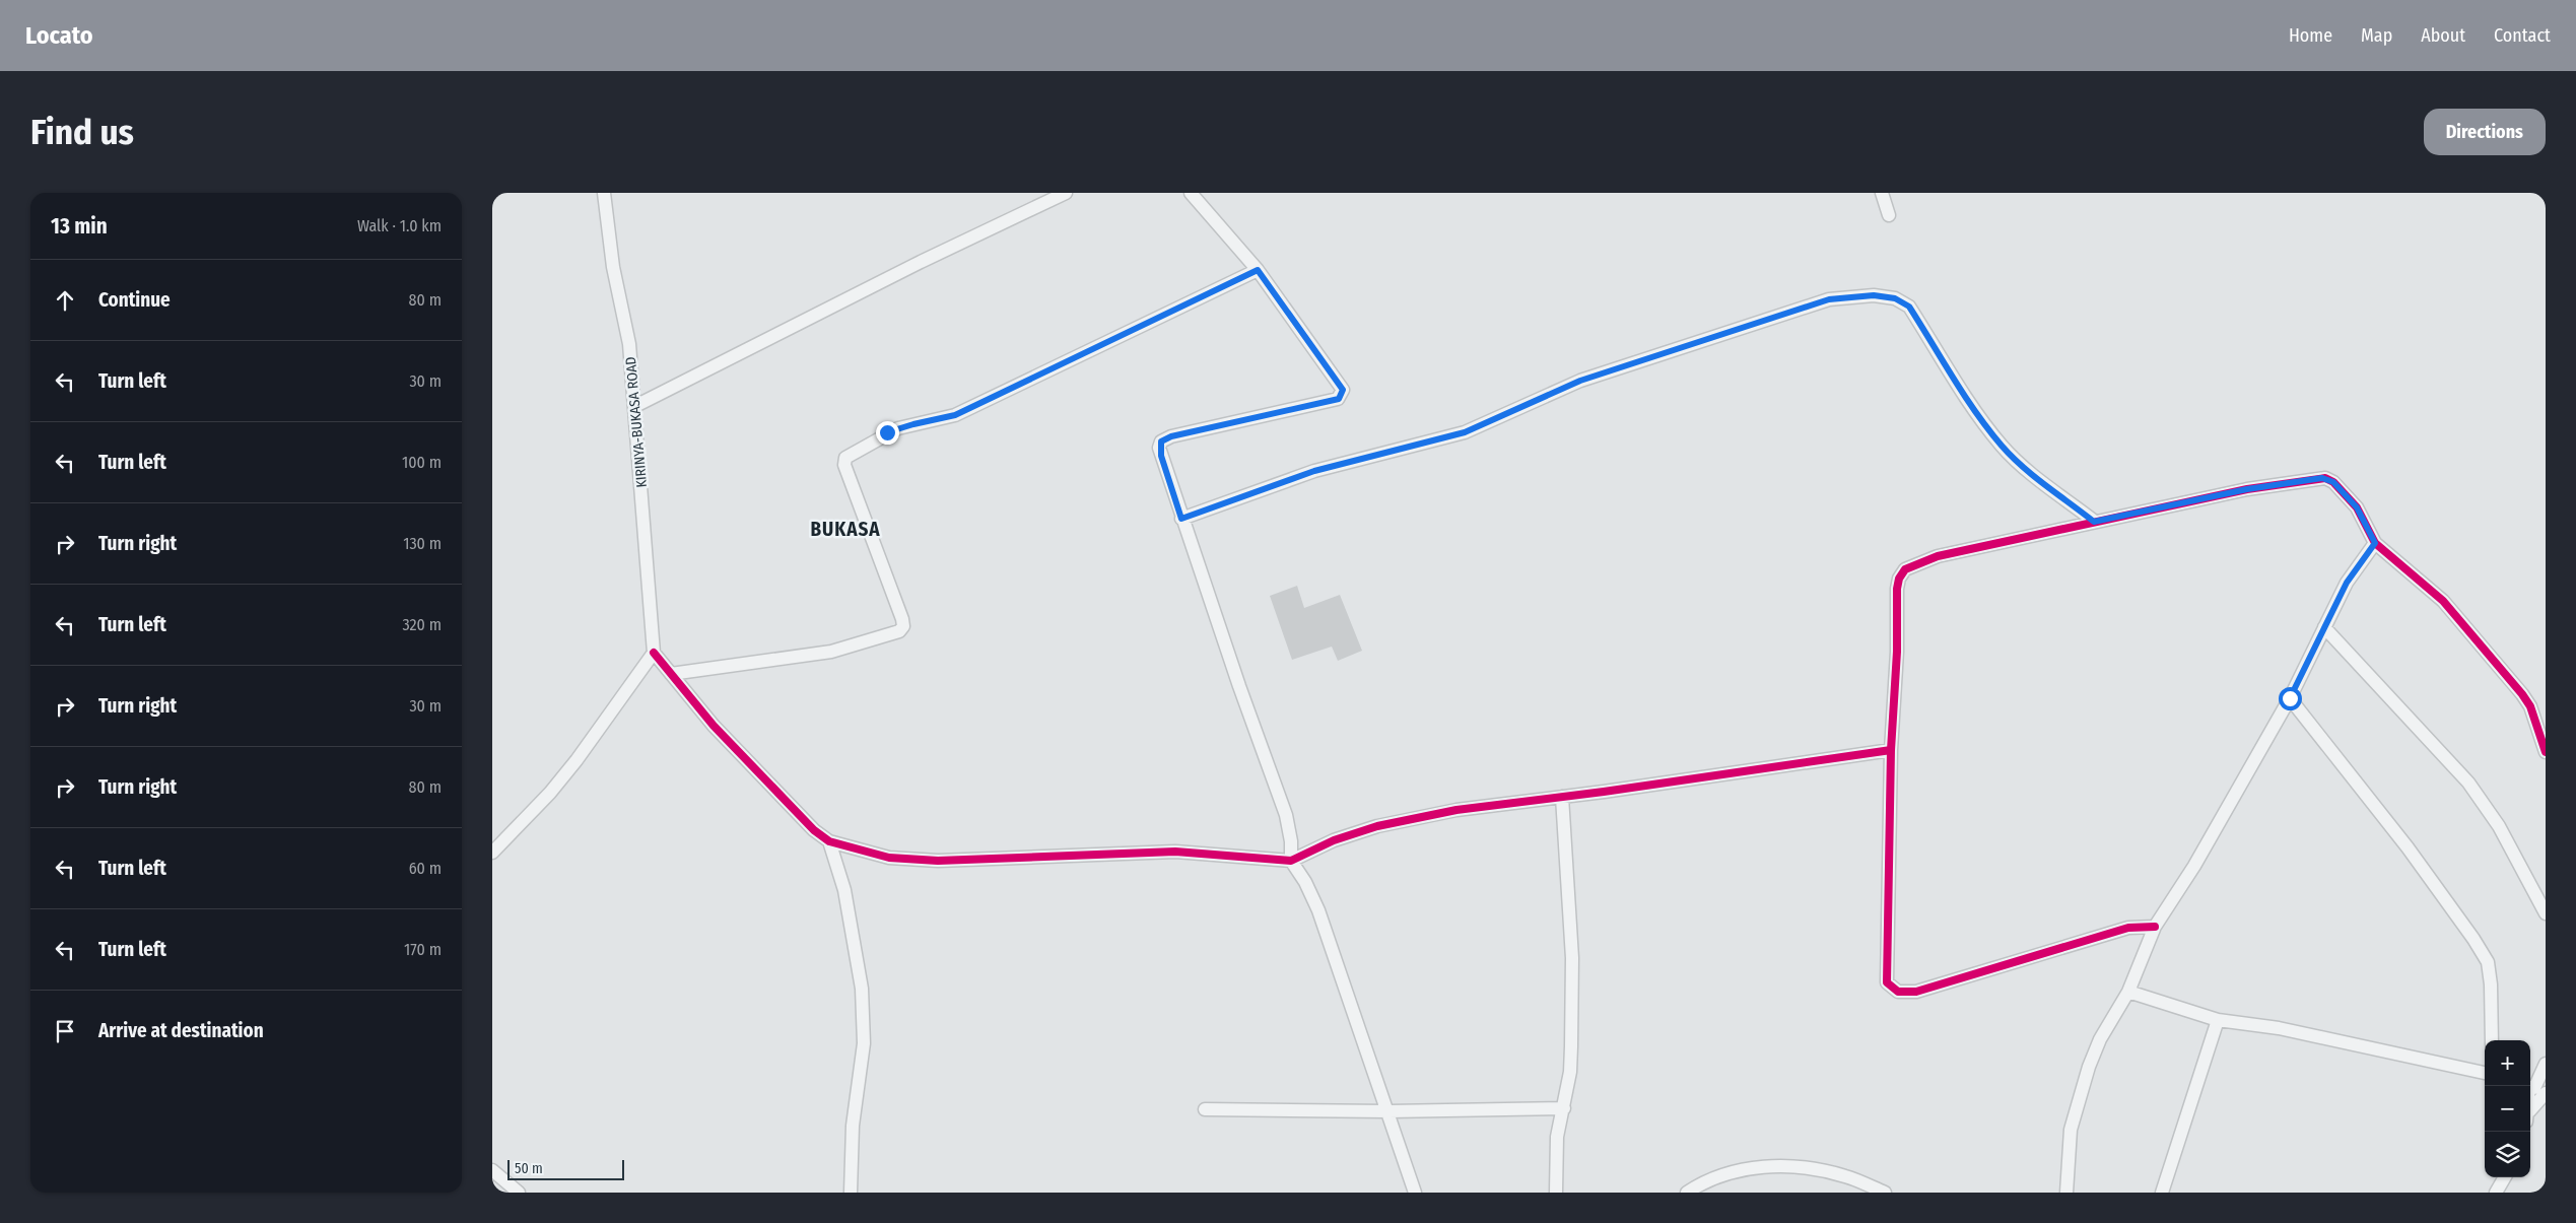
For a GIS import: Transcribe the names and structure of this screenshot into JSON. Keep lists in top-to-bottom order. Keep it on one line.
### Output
{"streets":{"street":["KIRINYA-BUKASA ROAD"]},"districts":["BUKASA"],"scale_bar":"50 m","page":{"header":"Locato","nav":["Home","Map","About","Contact"],"buttons":"Directions","title":"Find us","heading":["13 min","Walk · 1.0 km"],"list":[["Continue","80 m"],["Turn left","30 m"],["Turn left","100 m"],["Turn right","130 m"],["Turn left","320 m"],["Turn right","30 m"],["Turn right","80 m"],["Turn left","60 m"],["Turn left","170 m"],"Arrive at destination"],"map_buttons":["+","−"],"scale":"50 m"}}
